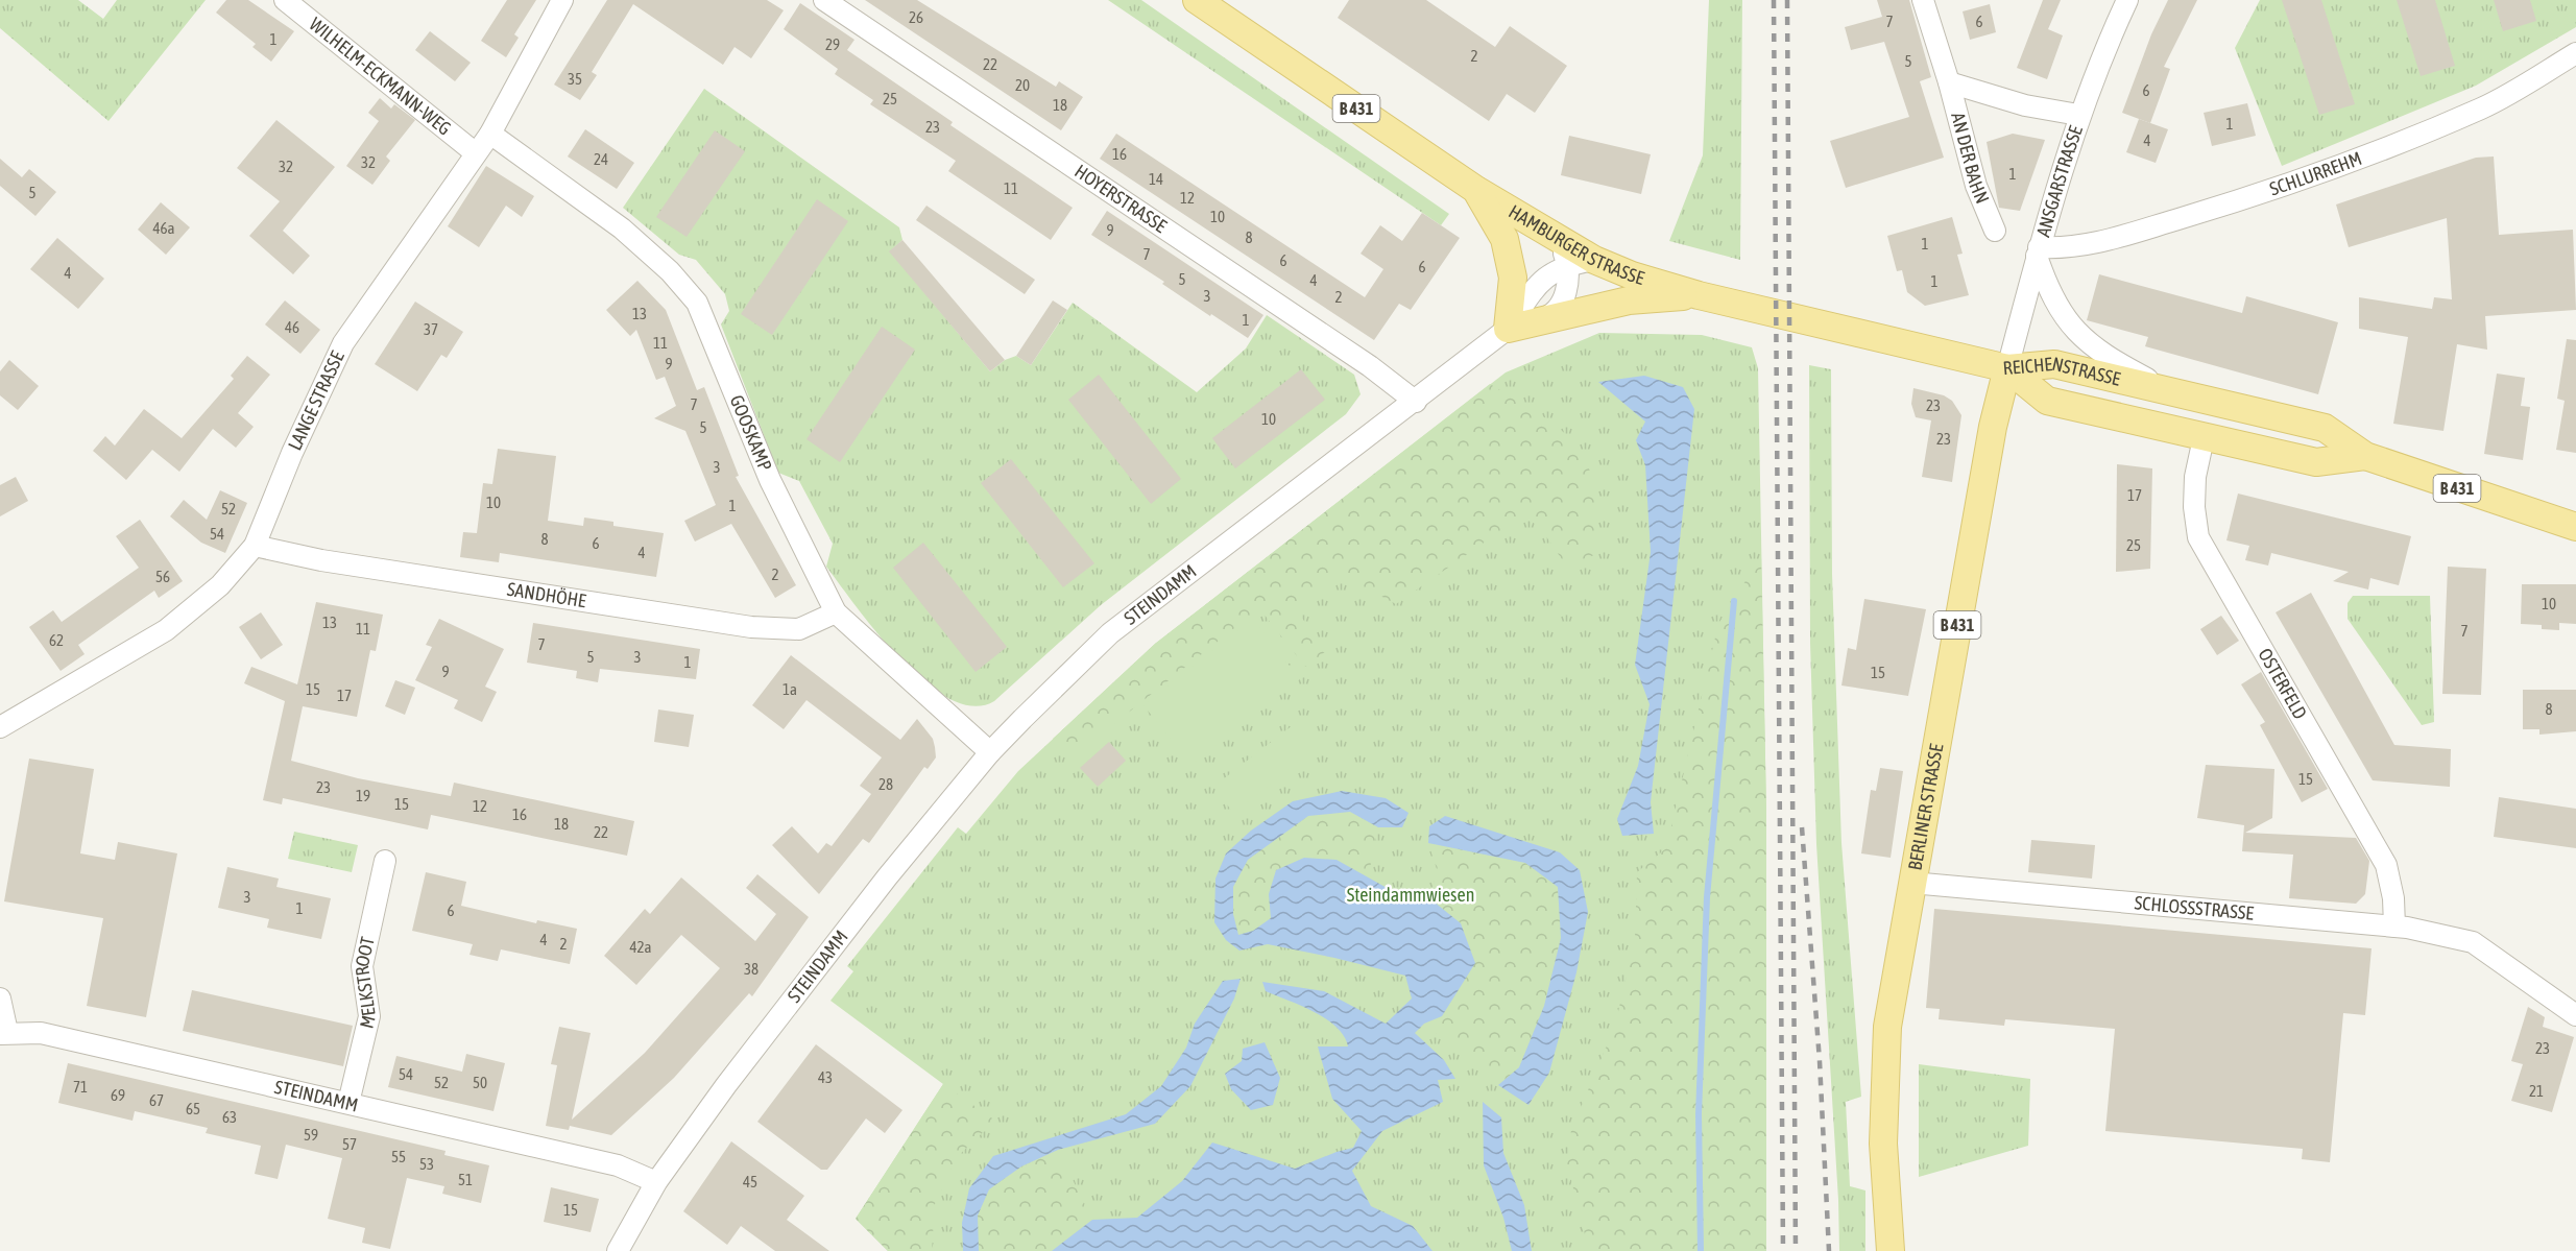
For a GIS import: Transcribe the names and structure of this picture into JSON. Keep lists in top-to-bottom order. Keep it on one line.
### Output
{"streets":{"main road":["B 431","HAMBURGER STRASSE","REICHENSTRASSE","BERLINER STRASSE"],"street":["WILHELM-ECKMANN-WEG","AN DER BAHN","SCHLURREHM","ANSGARSTRASSE","HOYERSTRASSE","LANGE STRASSE","GOOSKAMP","SANDHÖHE","STEINDAMM","OSTERFELD","SCHLOSSSTRASSE","MELKSTROOT"]},"crossings":[["WILHELM-ECKMANN-WEG","LANGE STRASSE"],["AN DER BAHN","ANSGARSTRASSE"],["SCHLURREHM","ANSGARSTRASSE"],["ANSGARSTRASSE","HAMBURGER STRASSE"],["ANSGARSTRASSE","REICHENSTRASSE"],["ANSGARSTRASSE","BERLINER STRASSE"],["HOYERSTRASSE","STEINDAMM"],["HAMBURGER STRASSE","REICHENSTRASSE"],["HAMBURGER STRASSE","STEINDAMM"],["HAMBURGER STRASSE","BERLINER STRASSE"],["REICHENSTRASSE","OSTERFELD"],["REICHENSTRASSE","BERLINER STRASSE"],["LANGE STRASSE","GOOSKAMP"],["LANGE STRASSE","SANDHÖHE"],["GOOSKAMP","SANDHÖHE"],["GOOSKAMP","STEINDAMM"],["STEINDAMM","MELKSTROOT"],["OSTERFELD","SCHLOSSSTRASSE"],["BERLINER STRASSE","SCHLOSSSTRASSE"]],"parks":["Steindammwiesen"],"house_numbers":["26","7","6","1","29","2","5","22","35","20","6","25","18","1","23","4","16","24","32","32","1","14","11","5","12","10","46a","9","8","1","7","6","6","4","5","4","1","3","2","13","1","46","37","11","9","7","23","10","5","23","3","17","10","1","52","54","8","6","25","4","2","56","10","13","11","7","62","7","5","3","1","9","15","15","1a","17","8","15","28","23","19","15","12","16","18","22","3","1","6","4","2","42a","38","23","54","43","52","50","71","21","69","67","65","63","59","57","55","53","51","45","15"]}
